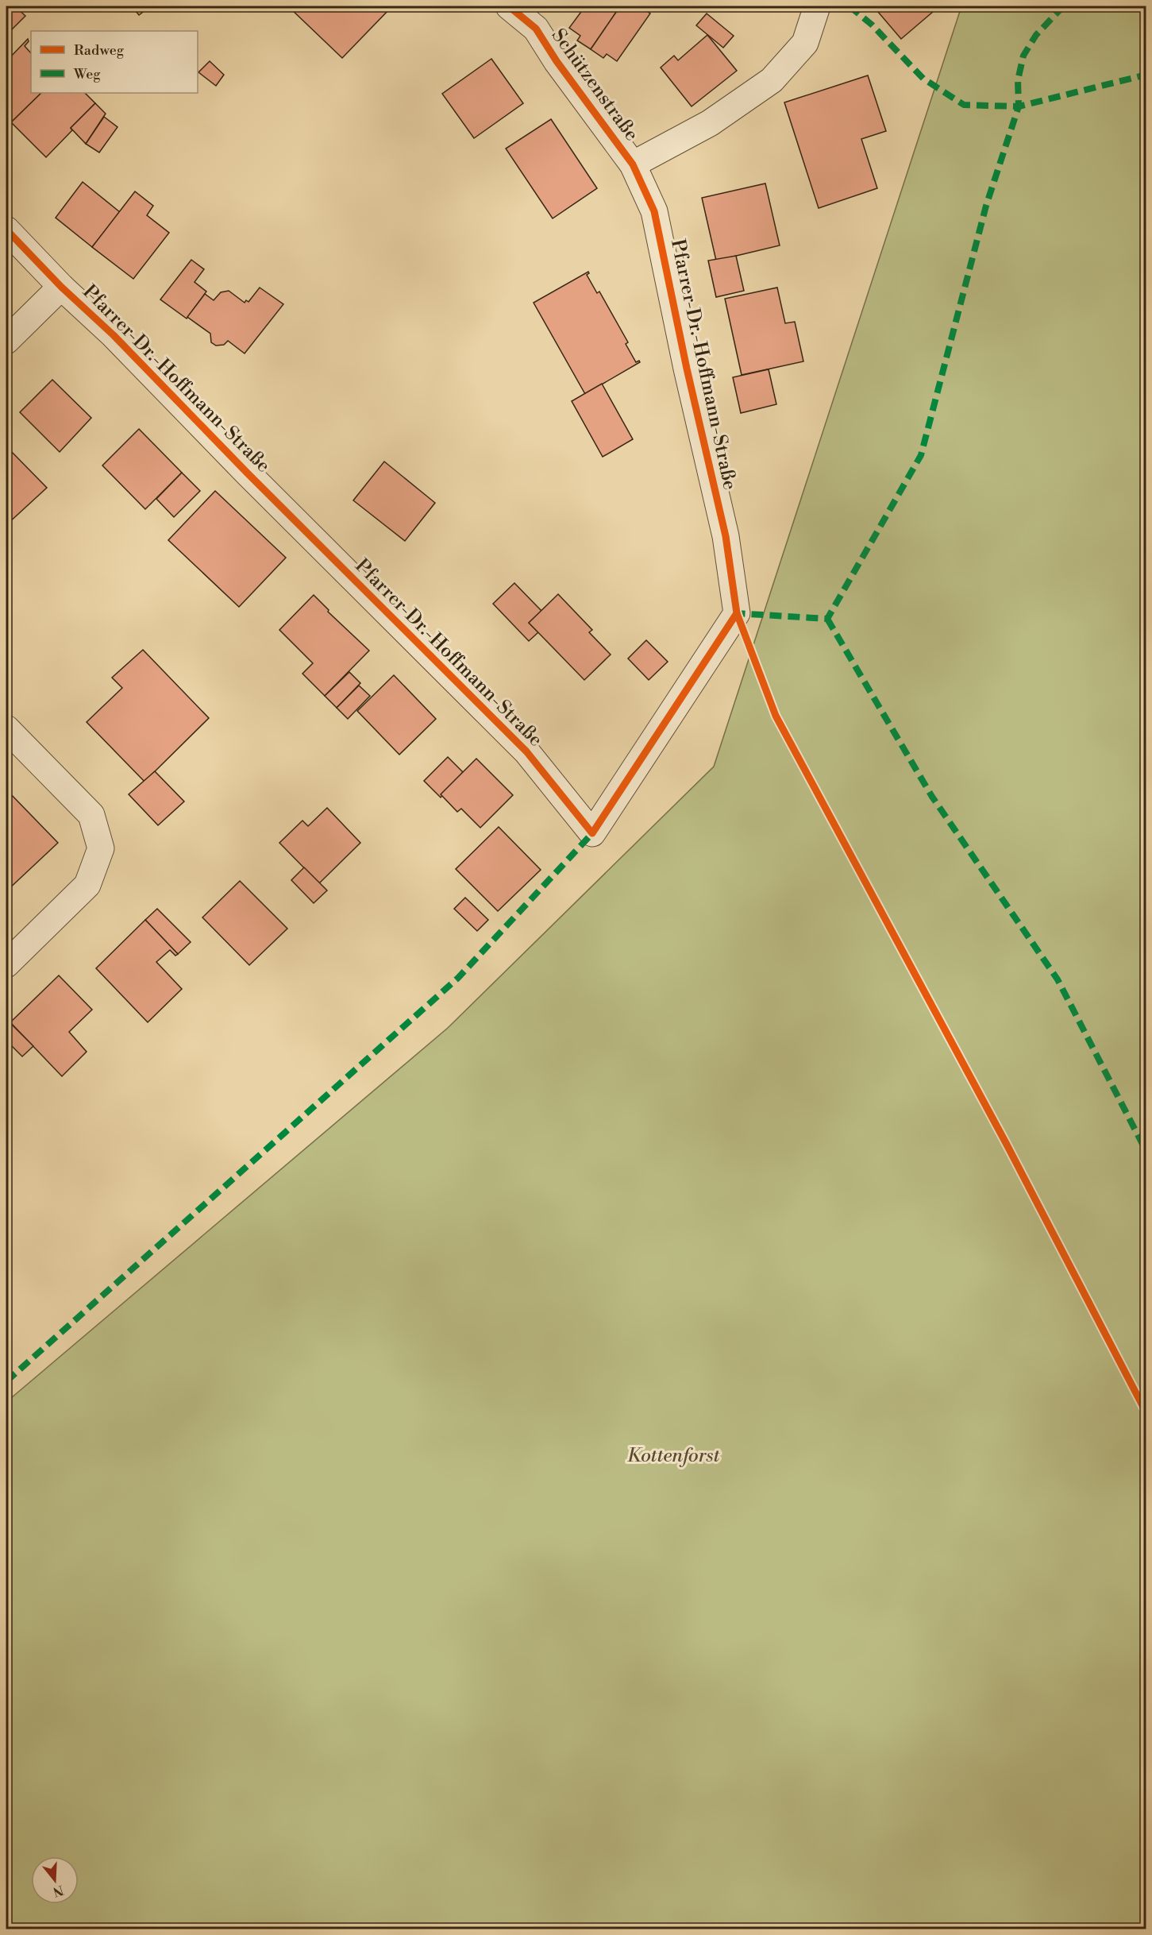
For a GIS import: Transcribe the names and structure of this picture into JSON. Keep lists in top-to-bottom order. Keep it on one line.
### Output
{"streets":{"street":["Schützenstraße","Pfarrer-Dr.-Hoffmann-Straße"]},"crossings":[["Schützenstraße","Pfarrer-Dr.-Hoffmann-Straße"]],"parks":["Kottenforst"],"legend":["Radweg","Weg"],"north":"bottom"}
